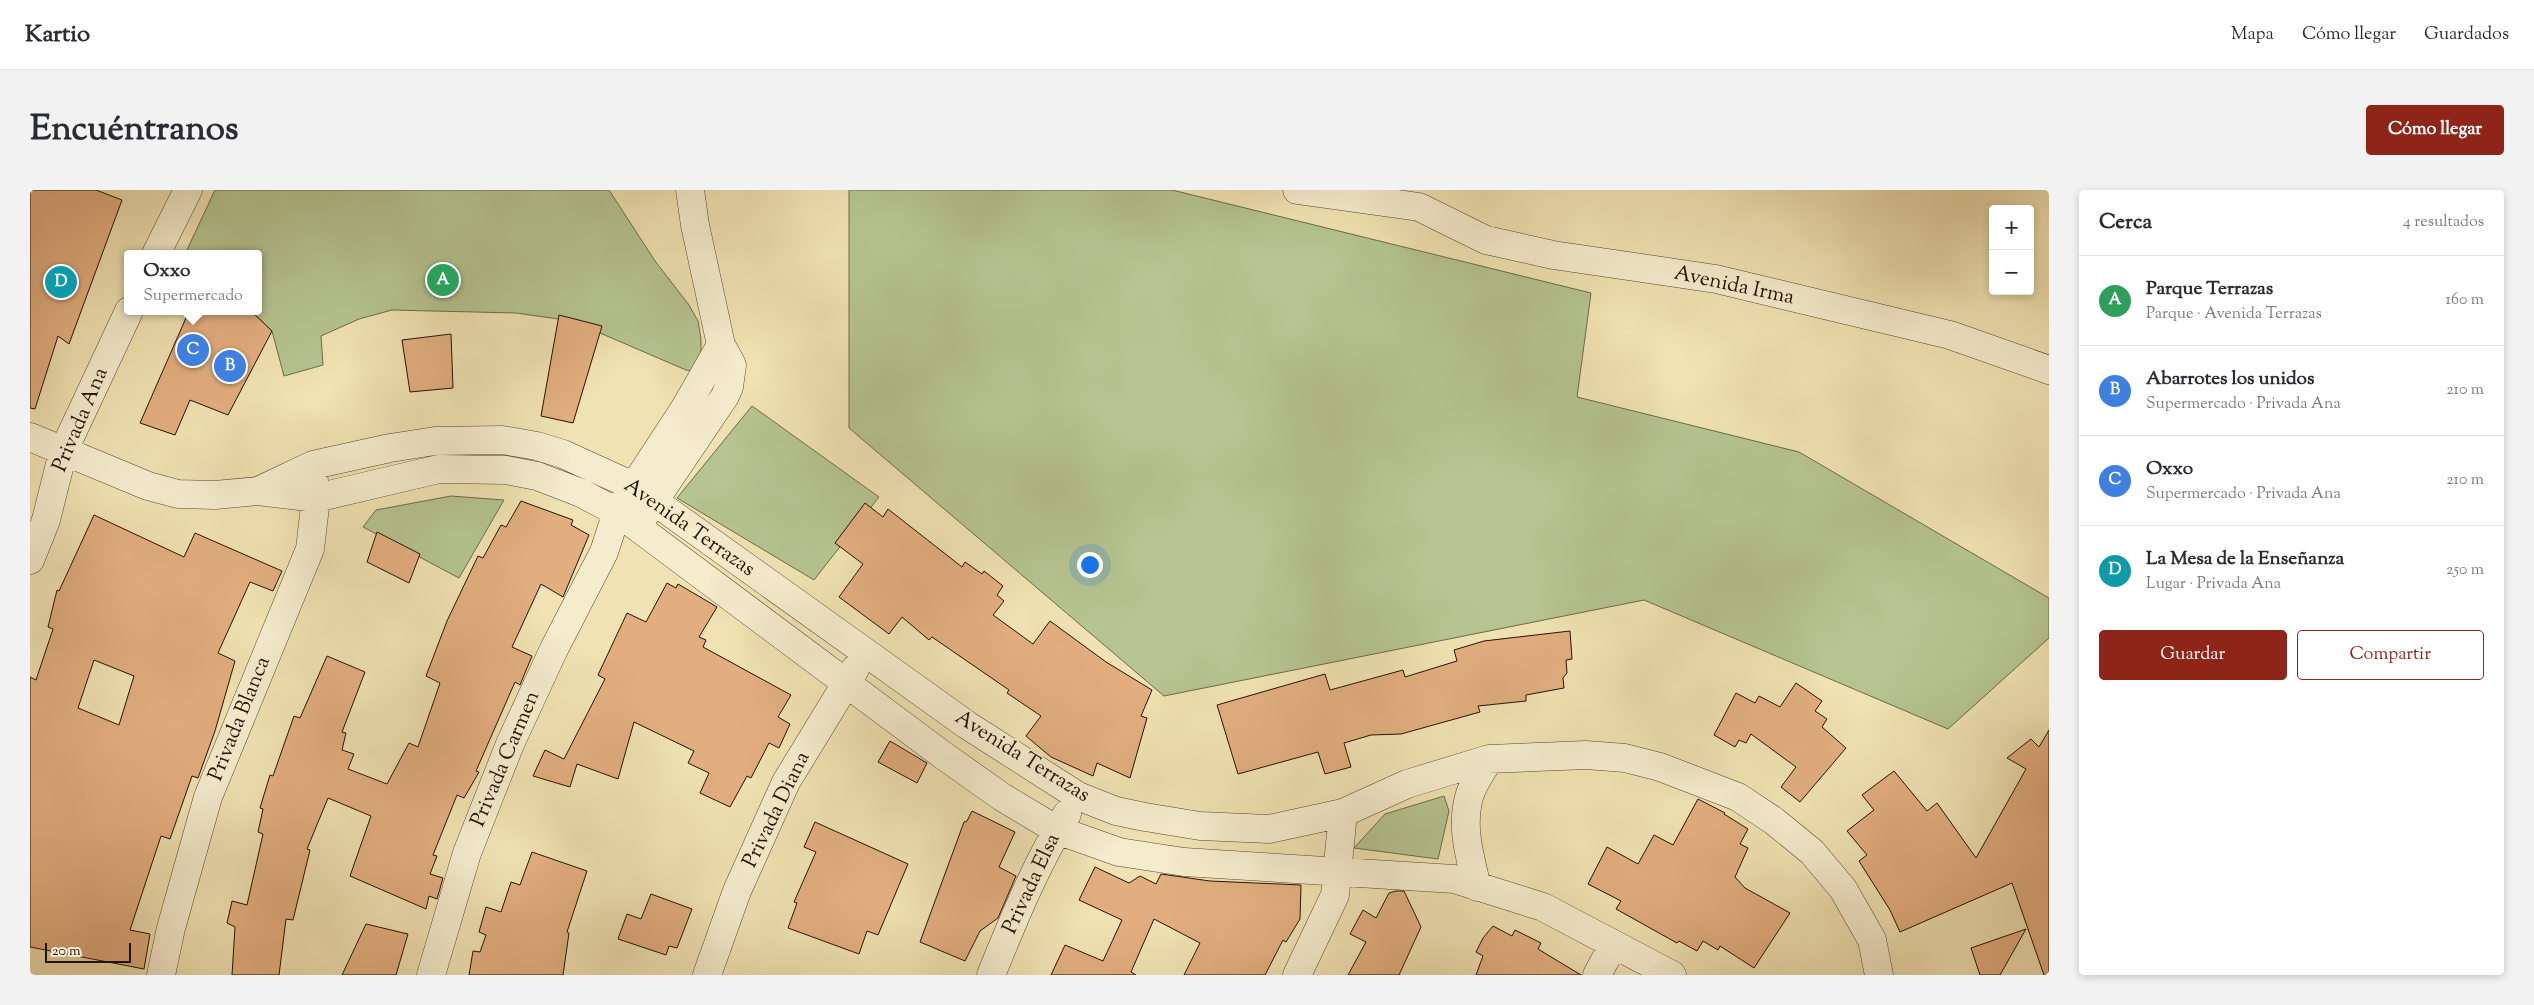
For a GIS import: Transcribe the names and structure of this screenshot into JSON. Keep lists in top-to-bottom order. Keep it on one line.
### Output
{"streets":{"street":["Avenida Irma","Privada Ana","Avenida Terrazas","Privada Blanca","Privada Carmen","Privada Diana","Privada Elsa"]},"crossings":[["Privada Ana","Avenida Terrazas"],["Avenida Terrazas","Privada Blanca"],["Avenida Terrazas","Privada Carmen"],["Avenida Terrazas","Privada Diana"],["Avenida Terrazas","Privada Elsa"]],"scale_bar":"20 m","page":{"header":"Kartio","nav":["Mapa","Cómo llegar","Guardados"],"title":"Encuéntranos","buttons":["Cómo llegar",["Guardar","Compartir"]],"heading":["Cerca","4 resultados"],"map_buttons":["+","−"],"popup":["Oxxo","Supermercado"],"list":[{"mark":"A","name":"Parque Terrazas","note":"Parque · Avenida Terrazas","value":"160 m"},{"mark":"B","name":"Abarrotes los unidos","note":"Supermercado · Privada Ana","value":"210 m"},{"mark":"C","name":"Oxxo","note":"Supermercado · Privada Ana","value":"210 m"},{"mark":"D","name":"La Mesa de la Enseñanza","note":"Lugar · Privada Ana","value":"250 m"}],"pins":["A","D","C","B"],"scale":"20 m"}}
